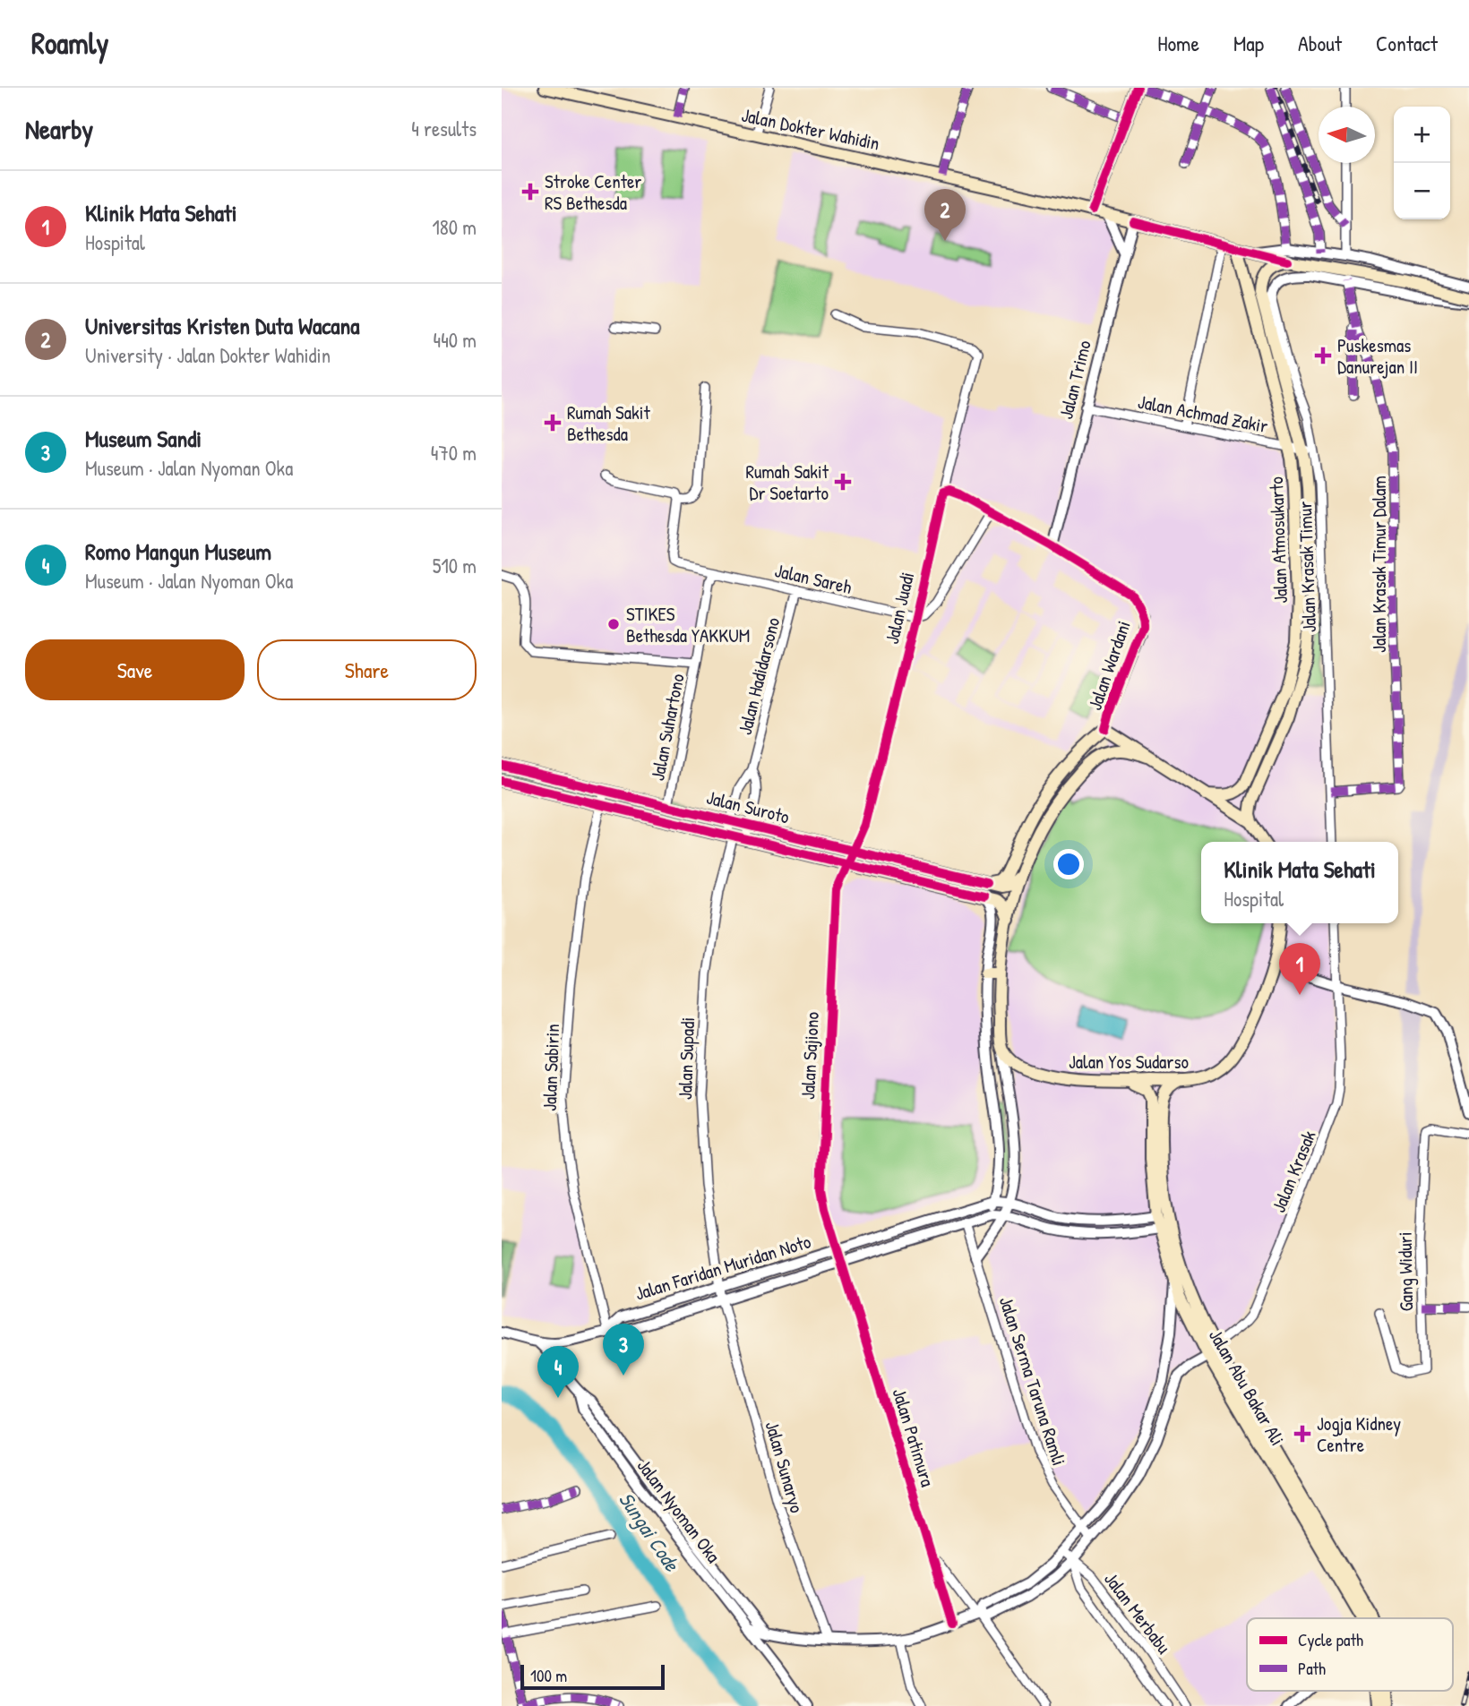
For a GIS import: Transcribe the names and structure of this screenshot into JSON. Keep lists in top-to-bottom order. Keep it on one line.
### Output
{"streets":{"main road":["Jalan Dokter Wahidin","Jalan Atmosukarto","Jalan Suroto","Jalan Yos Sudarso","Jalan Abu Bakar Ali"],"street":["Jalan Trimo","Jalan Achmad Zakir","Jalan Krasak Timur Dalam","Jalan Krasak Timur","Jalan Sareh","Jalan Juadi","Jalan Wardani","Jalan Hadidarsono","Jalan Suhartono","Jalan Sajiono","Jalan Supadi","Jalan Sabirin","Jalan Krasak","Jalan Faridan Muridan Noto","Gang Widuri","Jalan Serma Taruna Ramli","Jalan Patimura","Jalan Sunaryo","Jalan Nyoman Oka","Jalan Merbabu"]},"crossings":[["Jalan Dokter Wahidin","Jalan Trimo"],["Jalan Dokter Wahidin","Jalan Atmosukarto"],["Jalan Trimo","Jalan Achmad Zakir"],["Jalan Trimo","Jalan Wardani"],["Jalan Achmad Zakir","Jalan Atmosukarto"],["Jalan Achmad Zakir","Jalan Krasak Timur"],["Jalan Atmosukarto","Jalan Krasak Timur"],["Jalan Krasak Timur Dalam","Jalan Krasak Timur"],["Jalan Sareh","Jalan Juadi"],["Jalan Sareh","Jalan Hadidarsono"],["Jalan Sareh","Jalan Suhartono"],["Jalan Juadi","Jalan Suroto"],["Jalan Hadidarsono","Jalan Suroto"],["Jalan Hadidarsono","Jalan Supadi"],["Jalan Suhartono","Jalan Suroto"],["Jalan Suroto","Jalan Sajiono"],["Jalan Suroto","Jalan Supadi"],["Jalan Suroto","Jalan Sabirin"],["Jalan Sajiono","Jalan Faridan Muridan Noto"],["Jalan Supadi","Jalan Faridan Muridan Noto"],["Jalan Supadi","Jalan Sunaryo"],["Jalan Yos Sudarso","Jalan Abu Bakar Ali"],["Jalan Sabirin","Jalan Faridan Muridan Noto"],["Jalan Krasak","Jalan Abu Bakar Ali"],["Jalan Krasak","Jalan Nyoman Oka"],["Jalan Faridan Muridan Noto","Jalan Serma Taruna Ramli"],["Jalan Faridan Muridan Noto","Jalan Abu Bakar Ali"],["Jalan Faridan Muridan Noto","Jalan Patimura"],["Jalan Faridan Muridan Noto","Jalan Sunaryo"],["Jalan Faridan Muridan Noto","Jalan Nyoman Oka"],["Jalan Serma Taruna Ramli","Jalan Nyoman Oka"],["Jalan Abu Bakar Ali","Jalan Nyoman Oka"],["Jalan Patimura","Jalan Nyoman Oka"],["Jalan Sunaryo","Jalan Nyoman Oka"],["Jalan Nyoman Oka","Jalan Merbabu"]],"water":["Sungai Code"],"places":{"health":["Stroke Center RS Bethesda","Puskesmas Danurejan II","Rumah Sakit Bethesda","Rumah Sakit Dr Soetarto","Jogja Kidney Centre"],"other":["STIKES Bethesda YAKKUM"]},"legend":["Cycle path","Path"],"scale_bar":"100 m","north":"left","page":{"header":"Roamly","nav":["Home","Map","About","Contact"],"heading":["Nearby","4 results"],"map_buttons":["+","−"],"list":[{"mark":"1","name":"Klinik Mata Sehati","note":"Hospital","value":"180 m"},{"mark":"2","name":"Universitas Kristen Duta Wacana","note":"University · Jalan Dokter Wahidin","value":"440 m"},{"mark":"3","name":"Museum Sandi","note":"Museum · Jalan Nyoman Oka","value":"470 m"},{"mark":"4","name":"Romo Mangun Museum","note":"Museum · Jalan Nyoman Oka","value":"510 m"}],"pins":["2","1","3","4"],"buttons":["Save","Share"],"popup":["Klinik Mata Sehati","Hospital"],"scale":"100 m"}}
